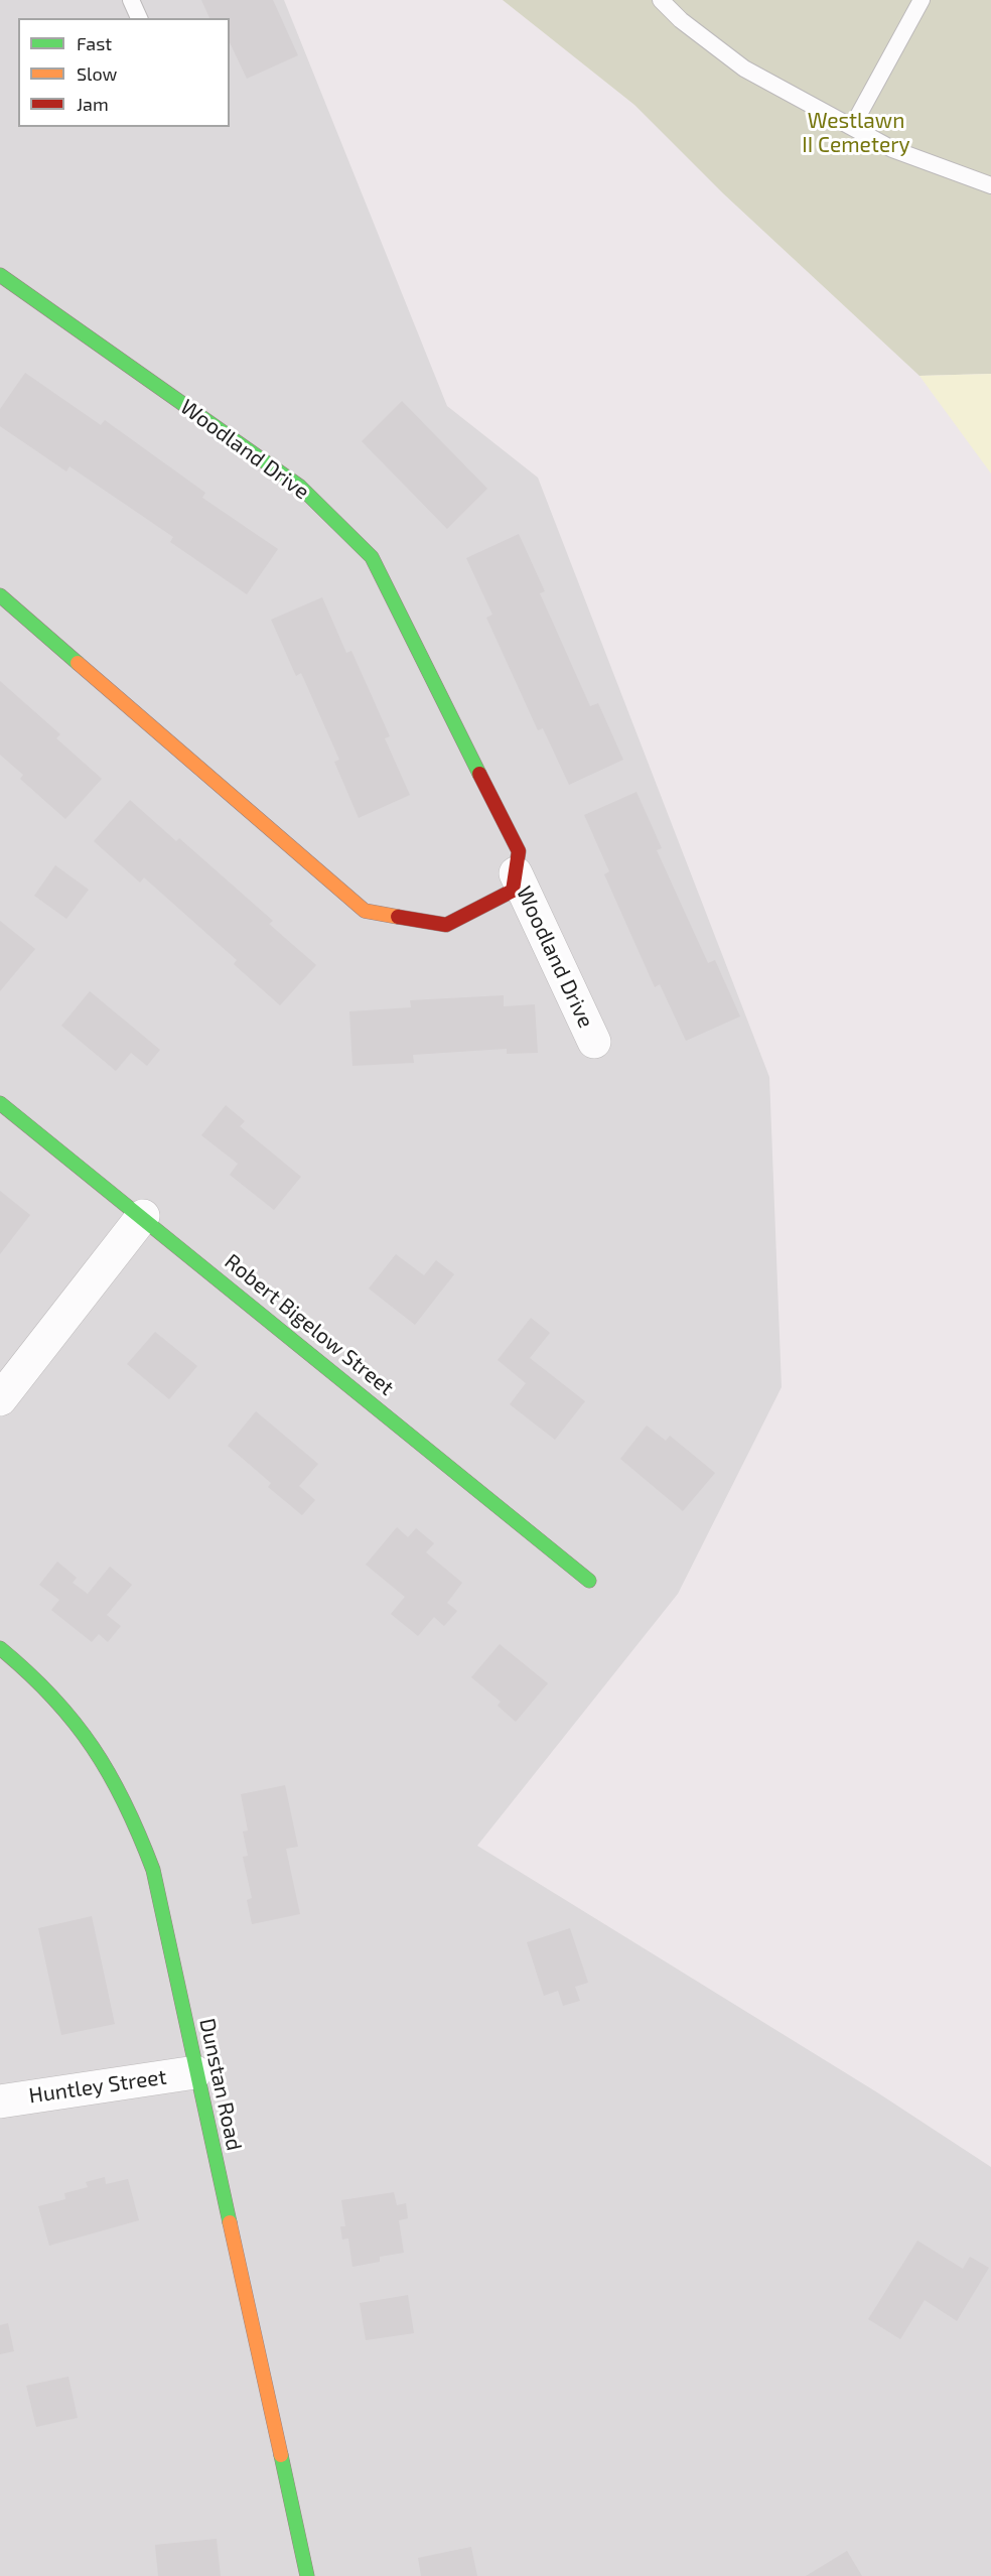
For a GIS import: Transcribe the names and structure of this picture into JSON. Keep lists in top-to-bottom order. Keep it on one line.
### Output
{"streets":{"street":["Woodland Drive","Robert Bigelow Street","Dunstan Road","Huntley Street"]},"crossings":[["Dunstan Road","Huntley Street"]],"parks":["Westlawn II Cemetery"],"legend":["Fast","Slow","Jam"]}
